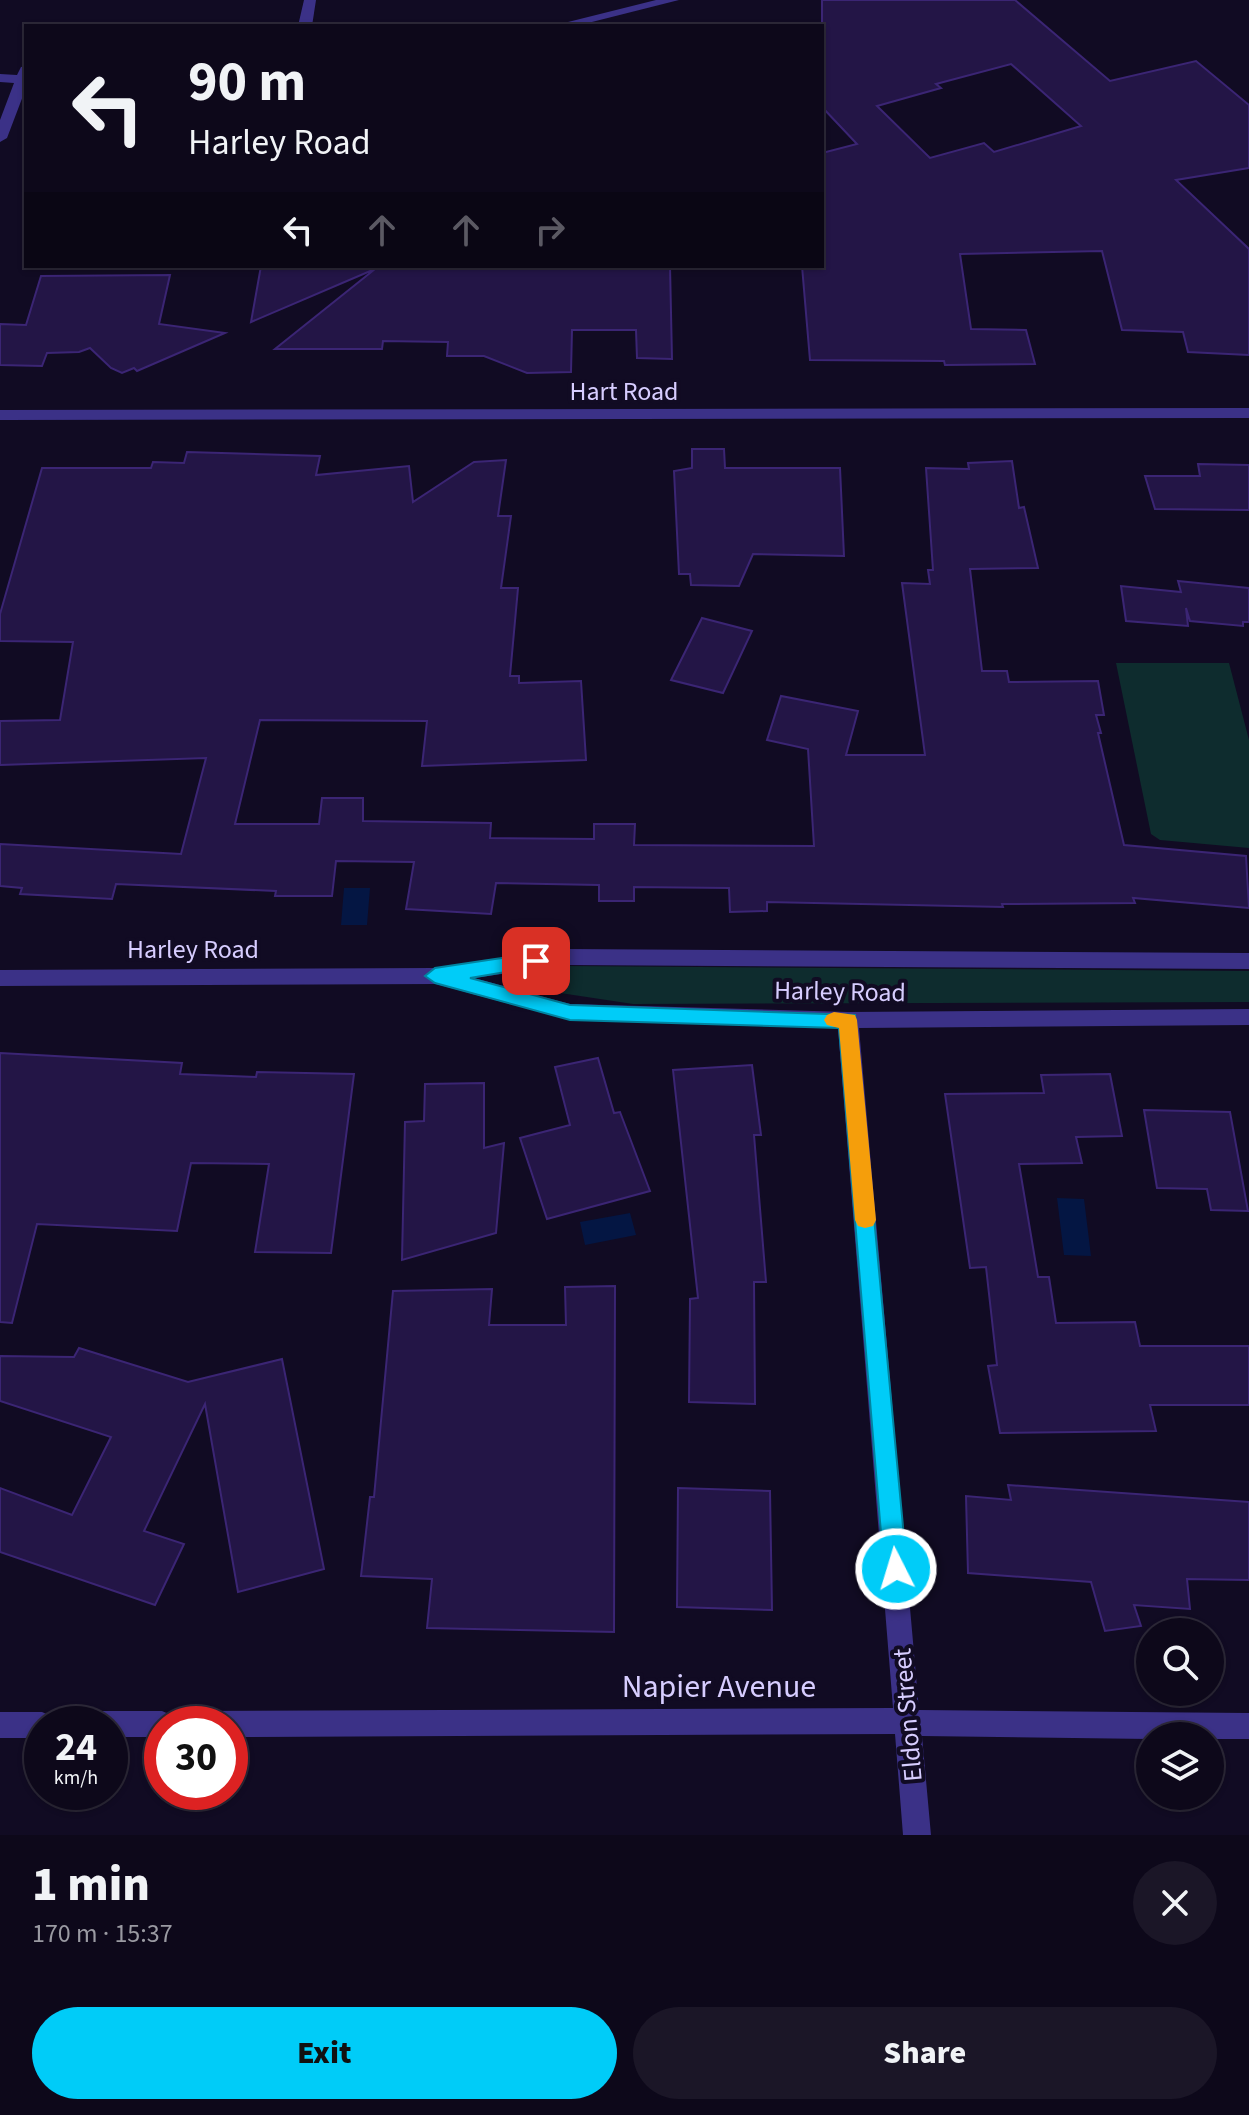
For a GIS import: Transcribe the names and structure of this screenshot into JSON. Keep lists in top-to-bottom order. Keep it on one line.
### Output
{"streets":{"street":["Hart Road","Harley Road","Napier Avenue","Eldon Street"]},"crossings":[["Harley Road","Eldon Street"],["Napier Avenue","Eldon Street"]],"page":{"turn":["90 m","Harley Road"],"speed":"24 km/h","limit":"30","heading":["1 min","170 m · 15:37"],"buttons":["Exit","Share"]}}
